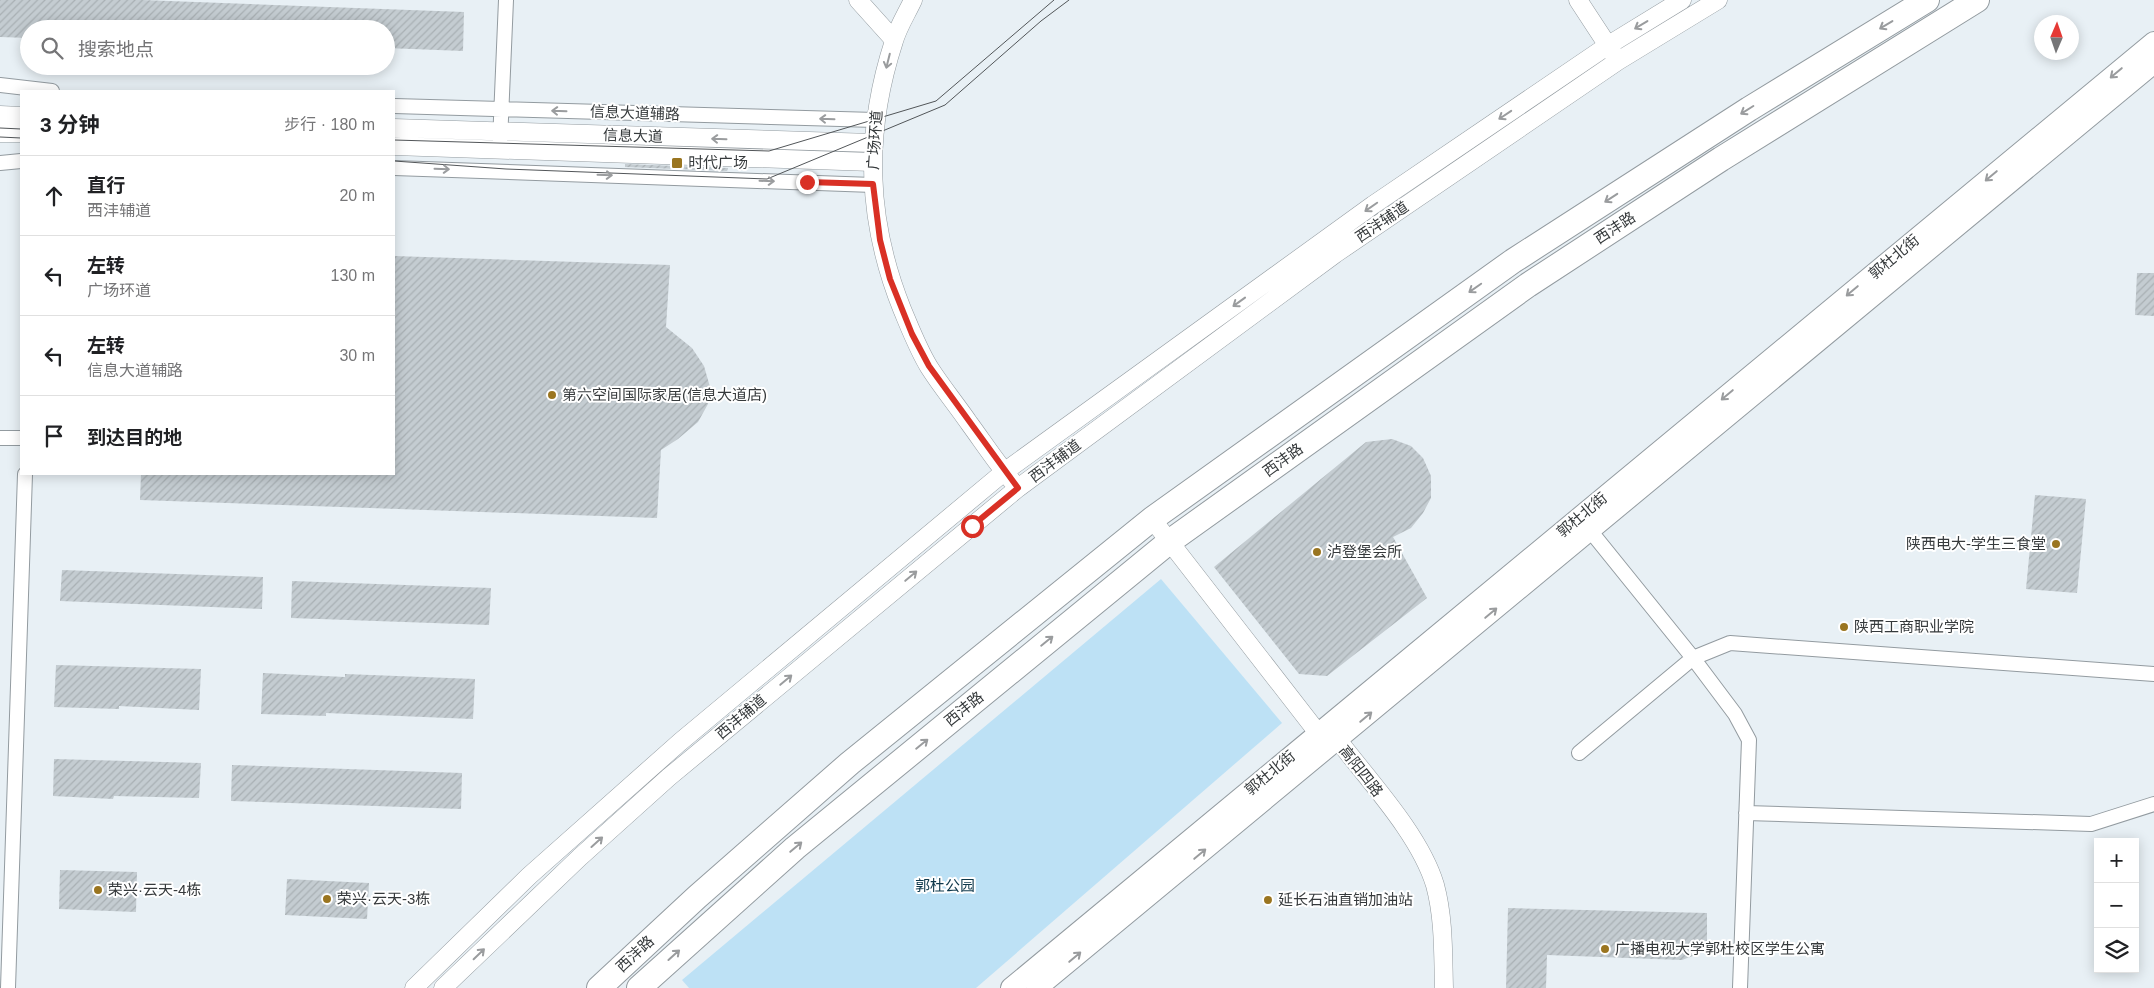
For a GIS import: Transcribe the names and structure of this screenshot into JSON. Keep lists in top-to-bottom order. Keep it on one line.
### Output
{"streets":{"highway":["西沣路"],"main road":["郭杜北街"],"street":["信息大道辅路","信息大道","广场环道","西沣辅道","高阳四路"]},"crossings":[["信息大道辅路","广场环道"],["信息大道","广场环道"],["广场环道","西沣辅道"],["郭杜北街","高阳四路"]],"parks":["郭杜公园"],"places":{"transit":["时代广场"],"other":["第六空间国际家居(信息大道店)","陕西电大-学生三食堂","泸登堡会所","陕西工商职业学院","荣兴·云天-4栋","荣兴·云天-3栋","延长石油直销加油站","广播电视大学郭杜校区学生公寓"]},"north":"top","page":{"search":"搜索地点","heading":["3 分钟","步行 · 180 m"],"list":[["直行","西沣辅道","20 m"],["左转","广场环道","130 m"],["左转","信息大道辅路","30 m"],"到达目的地"],"map_buttons":["+","−"]}}
